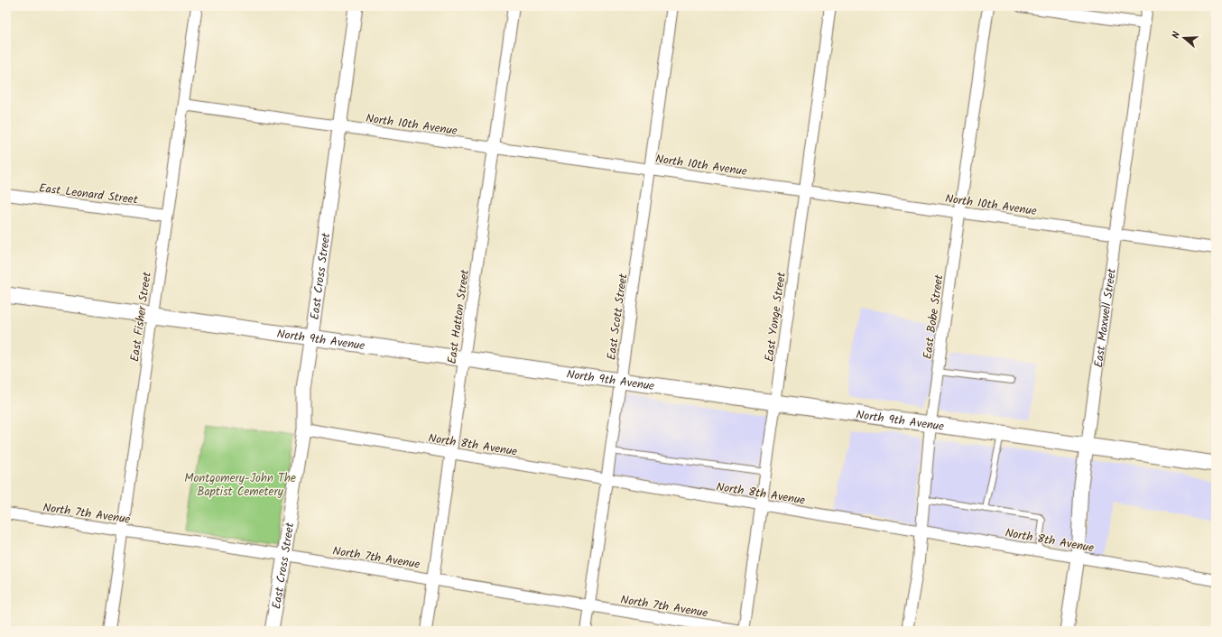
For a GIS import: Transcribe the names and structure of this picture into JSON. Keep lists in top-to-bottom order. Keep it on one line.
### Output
{"streets":{"main road":["North 9th Avenue"],"street":["North 10th Avenue","East Leonard Street","East Cross Street","East Fisher Street","East Hatton Street","East Scott Street","East Yonge Street","East Bobe Street","East Maxwell Street","North 8th Avenue","North 7th Avenue"]},"crossings":[["North 10th Avenue","East Cross Street"],["North 10th Avenue","East Fisher Street"],["North 10th Avenue","East Hatton Street"],["North 10th Avenue","East Scott Street"],["North 10th Avenue","East Yonge Street"],["North 10th Avenue","East Bobe Street"],["North 10th Avenue","East Maxwell Street"],["East Leonard Street","East Fisher Street"],["East Cross Street","North 9th Avenue"],["East Cross Street","North 8th Avenue"],["East Cross Street","North 7th Avenue"],["East Fisher Street","North 9th Avenue"],["East Fisher Street","North 7th Avenue"],["East Hatton Street","North 9th Avenue"],["East Hatton Street","North 8th Avenue"],["East Hatton Street","North 7th Avenue"],["East Scott Street","North 9th Avenue"],["East Scott Street","North 8th Avenue"],["East Scott Street","North 7th Avenue"],["East Yonge Street","North 9th Avenue"],["East Yonge Street","North 8th Avenue"],["East Bobe Street","North 9th Avenue"],["East Bobe Street","North 8th Avenue"],["East Maxwell Street","North 9th Avenue"],["East Maxwell Street","North 8th Avenue"]],"parks":["Montgomery-John The Baptist Cemetery"],"north":"left"}
